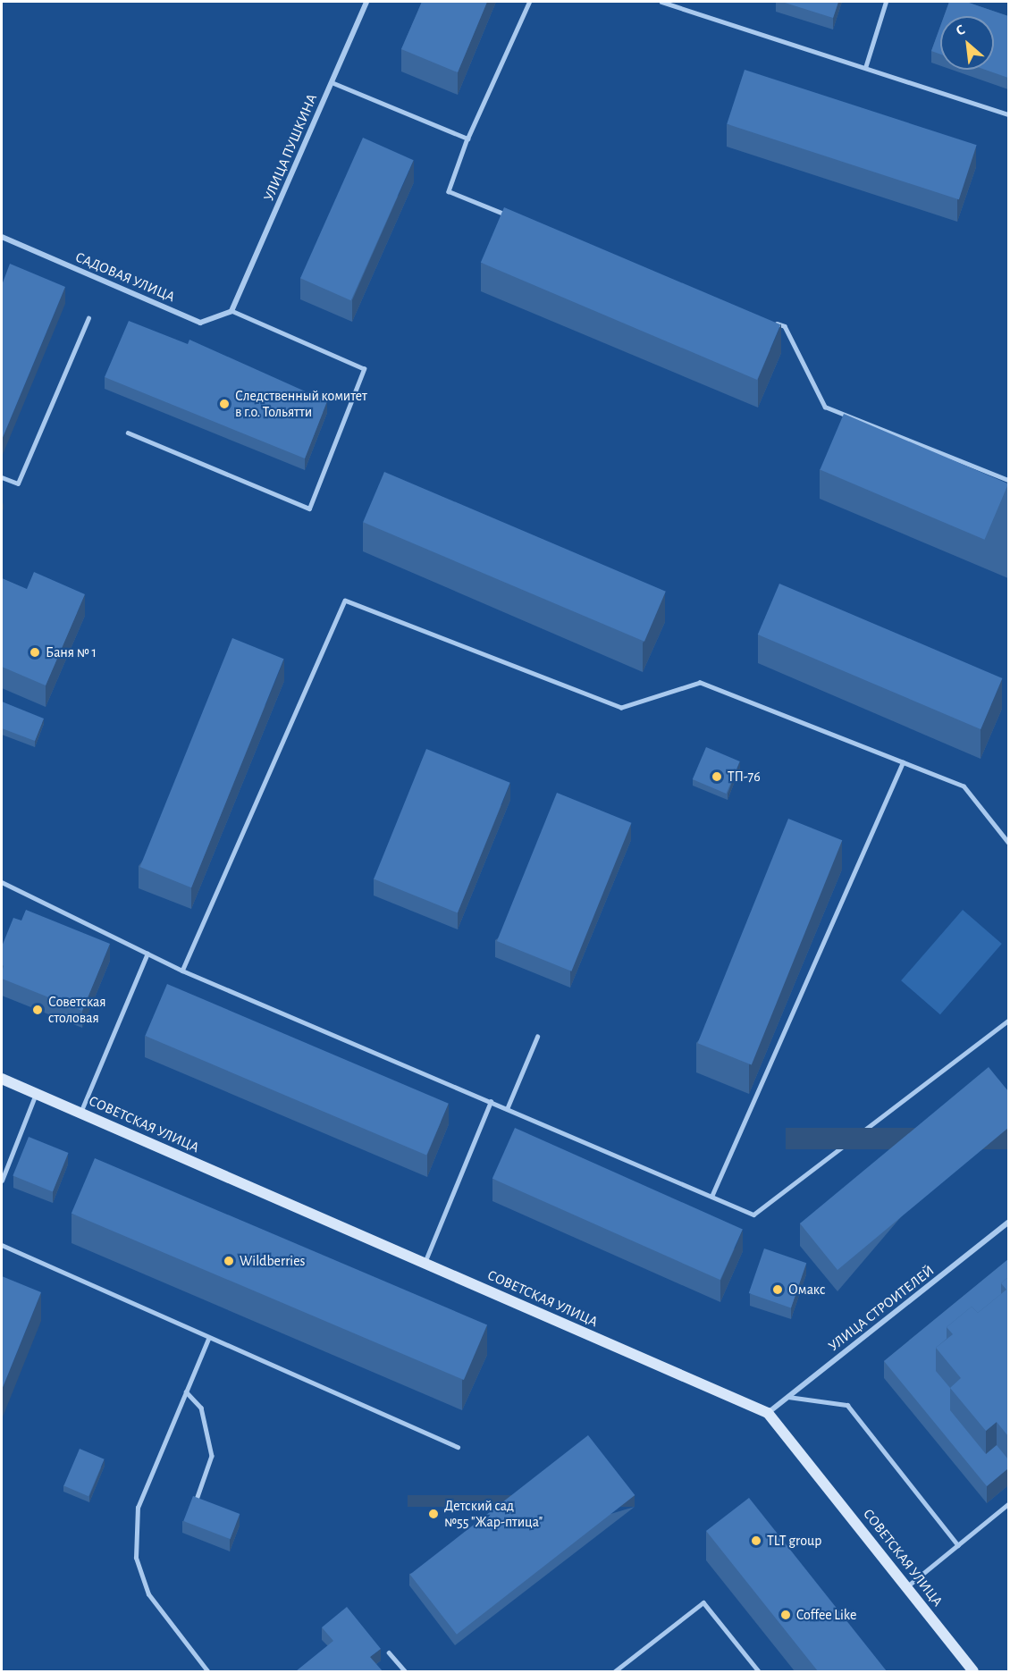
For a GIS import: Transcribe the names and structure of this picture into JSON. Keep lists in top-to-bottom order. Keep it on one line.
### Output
{"streets":{"main road":["СОВЕТСКАЯ УЛИЦА"],"street":["УЛИЦА ПУШКИНА","САДОВАЯ УЛИЦА","УЛИЦА СТРОИТЕЛЕЙ"]},"crossings":[["УЛИЦА ПУШКИНА","САДОВАЯ УЛИЦА"],["СОВЕТСКАЯ УЛИЦА","УЛИЦА СТРОИТЕЛЕЙ"]],"places":["Следственный комитет в г.о. Тольятти","Баня № 1","ТП-76","Советская столовая","Wildberries","Омакс","Детский сад №55 \"Жар-птица\"","TLT group","Coffee Like"],"north":"top left"}
